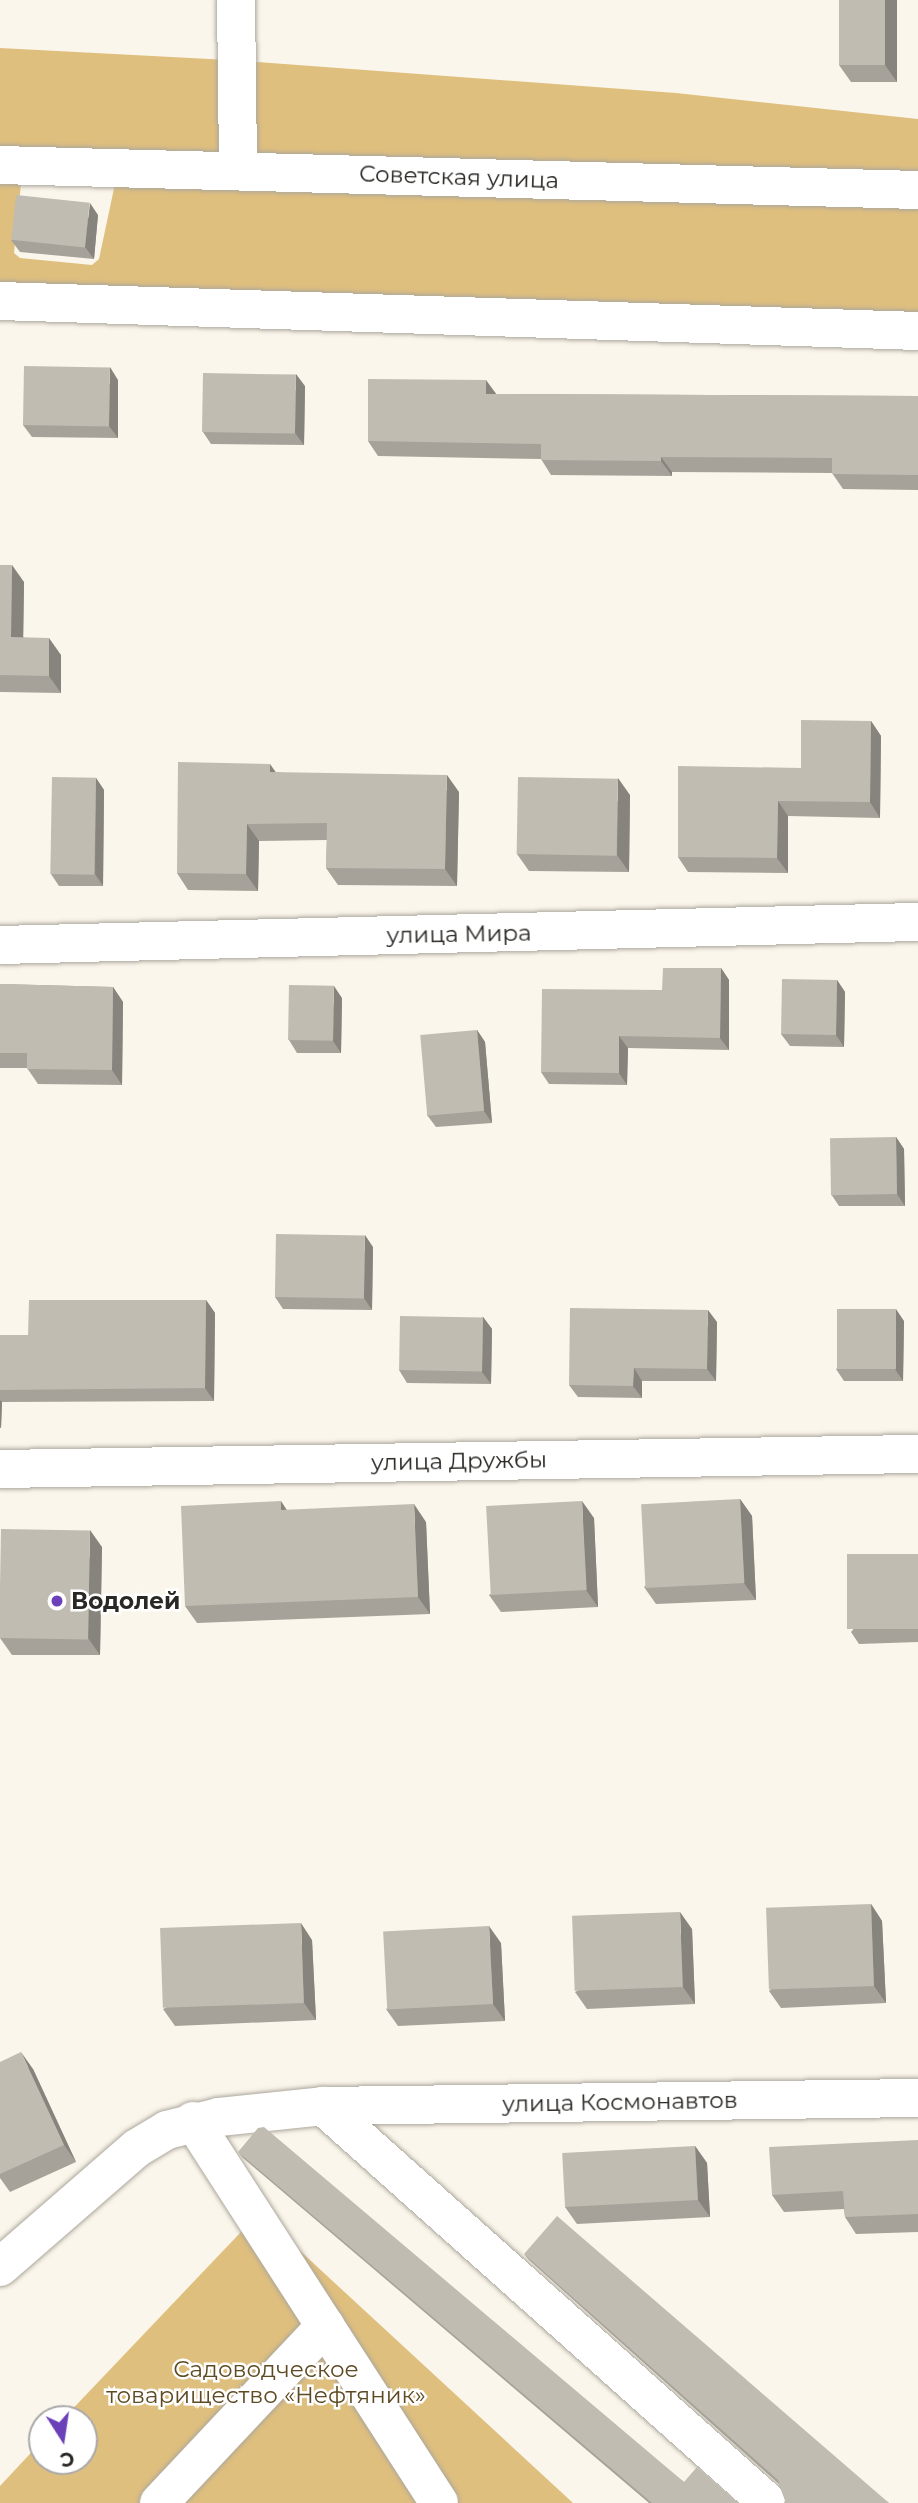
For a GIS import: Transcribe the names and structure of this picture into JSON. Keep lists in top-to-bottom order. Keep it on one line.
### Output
{"streets":{"street":["Советская улица","улица Мира","улица Дружбы","улица Космонавтов"]},"parks":["Садоводческое товарищество «Нефтяник»"],"places":["Водолей"],"north":"bottom"}
